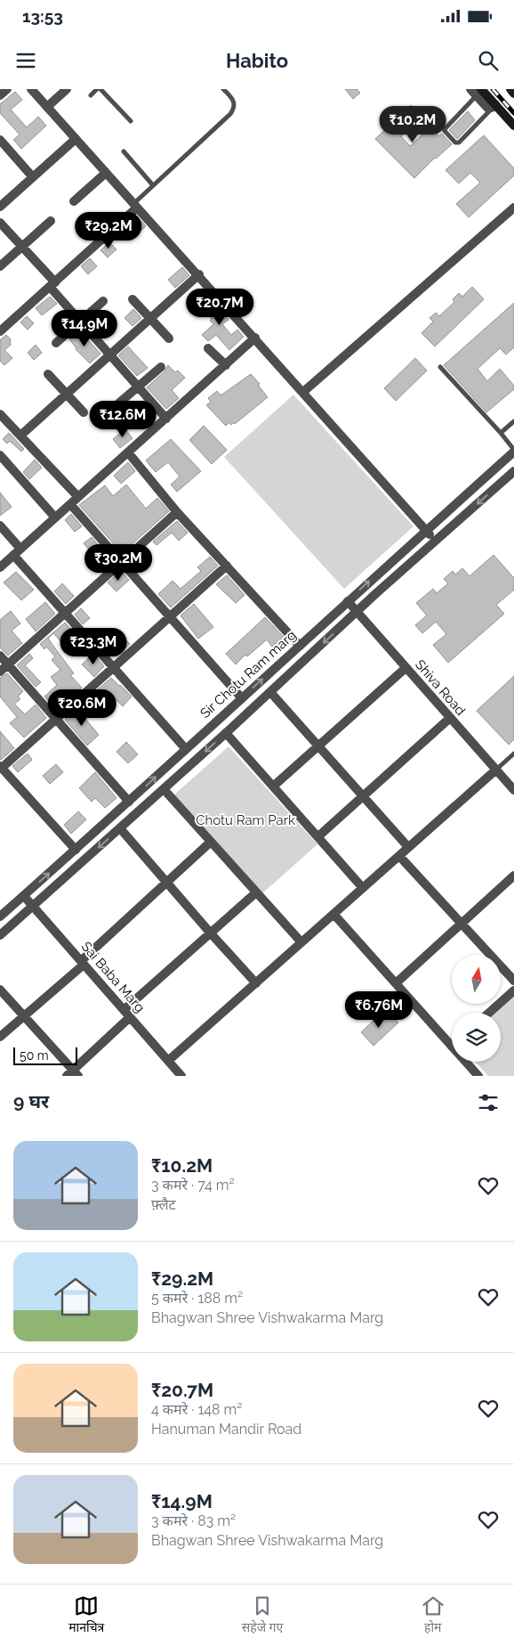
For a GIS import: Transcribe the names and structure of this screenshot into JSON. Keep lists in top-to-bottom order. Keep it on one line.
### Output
{"streets":{"street":["Sir Chotu Ram marg","Shiva Road","Sai Baba Marg"]},"crossings":[["Sir Chotu Ram marg","Shiva Road"],["Sir Chotu Ram marg","Sai Baba Marg"]],"parks":["Chotu Ram Park"],"scale_bar":"50 m","north":"top","page":{"status":"13:53","header":"Habito","price":["₹10.2M","₹29.2M","₹20.7M","₹14.9M","₹12.6M","₹30.2M","₹23.3M","₹20.6M","₹6.76M"],"scale":"50 m","heading":"9 घर","list":[{"name":"₹10.2M","note":"3 कमरे · 74 m² · फ़्लैट"},{"name":"₹29.2M","note":"5 कमरे · 188 m² · Bhagwan Shree Vishwakarma Marg"},{"name":"₹20.7M","note":"4 कमरे · 148 m² · Hanuman Mandir Road"},{"name":"₹14.9M","note":"3 कमरे · 83 m² · Bhagwan Shree Vishwakarma Marg"}],"tabs":["मानचित्र","सहेजे गए","होम"]}}
